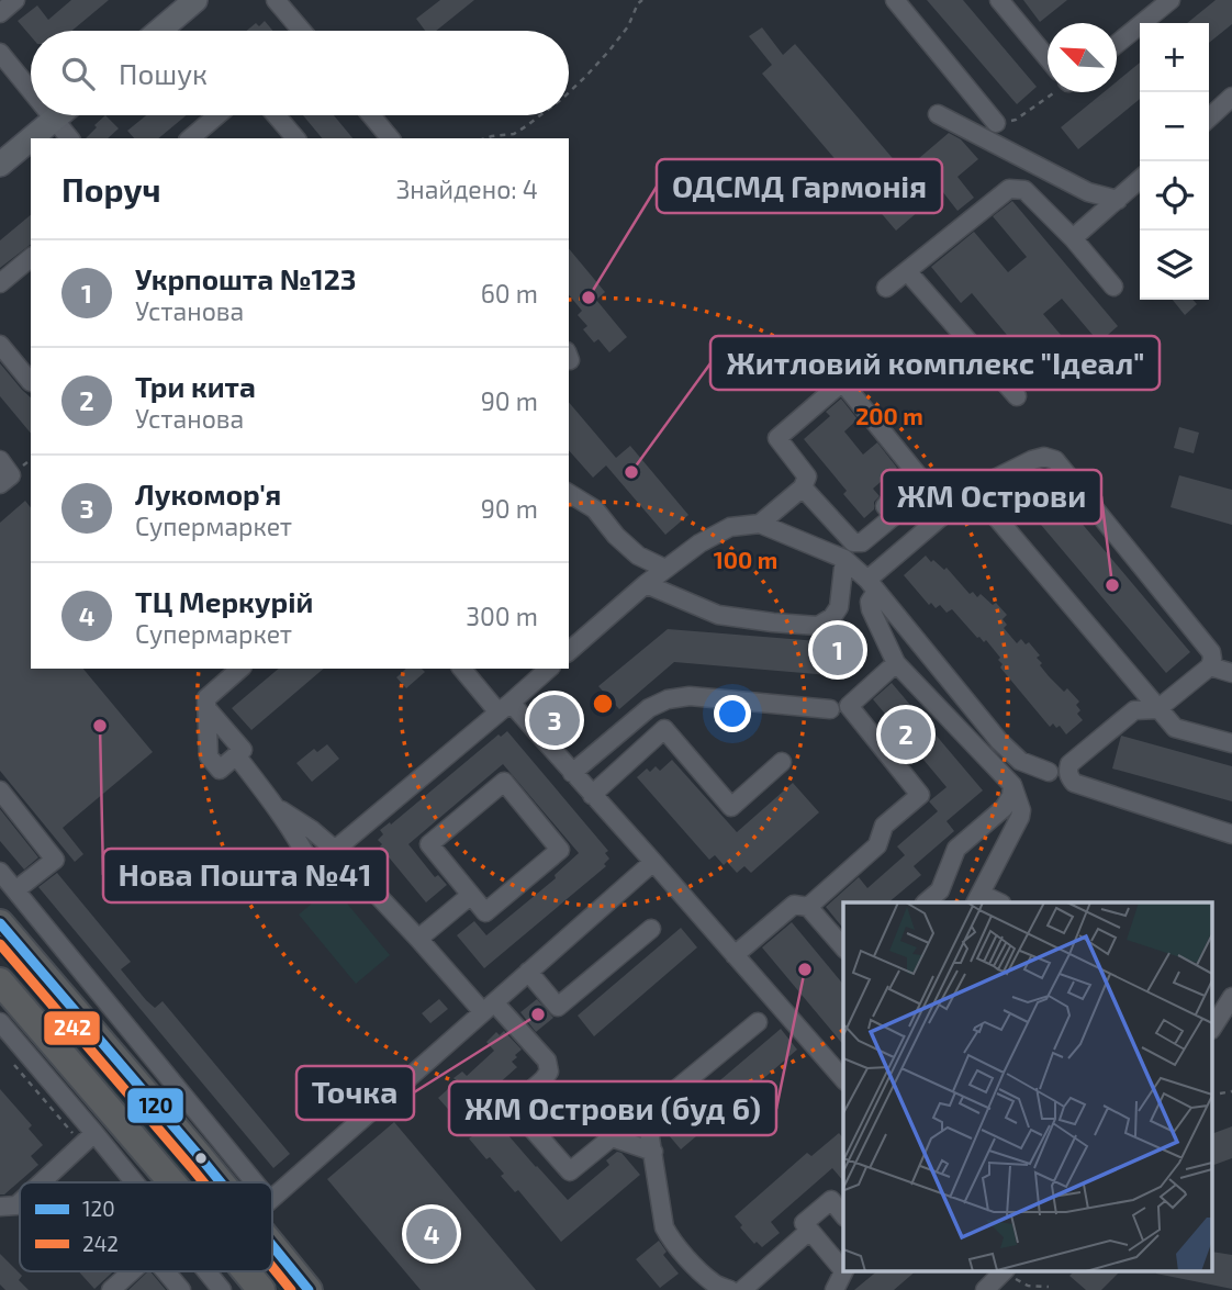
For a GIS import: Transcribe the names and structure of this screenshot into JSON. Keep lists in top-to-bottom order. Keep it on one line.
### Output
{"places":["ОДСМД Гармонія","Житловий комплекс \"Ідеал\"","ЖМ Острови","Нова Пошта №41","ЖМ Острови (буд 6)","Точка"],"lines":["transit line 120","transit line 242"],"legend":["120","242"],"north":"top left","page":{"map_buttons":["+","−"],"search":"Пошук","heading":["Поруч","Знайдено: 4"],"list":[{"mark":"1","name":"Укрпошта №123","note":"Установа","value":"60 m"},{"mark":"2","name":"Три кита","note":"Установа","value":"90 m"},{"mark":"3","name":"Лукомор'я","note":"Супермаркет","value":"90 m"},{"mark":"4","name":"ТЦ Меркурій","note":"Супермаркет","value":"300 m"}],"pins":["1","3","2","4"]},"rings":["200 m","100 m"]}
